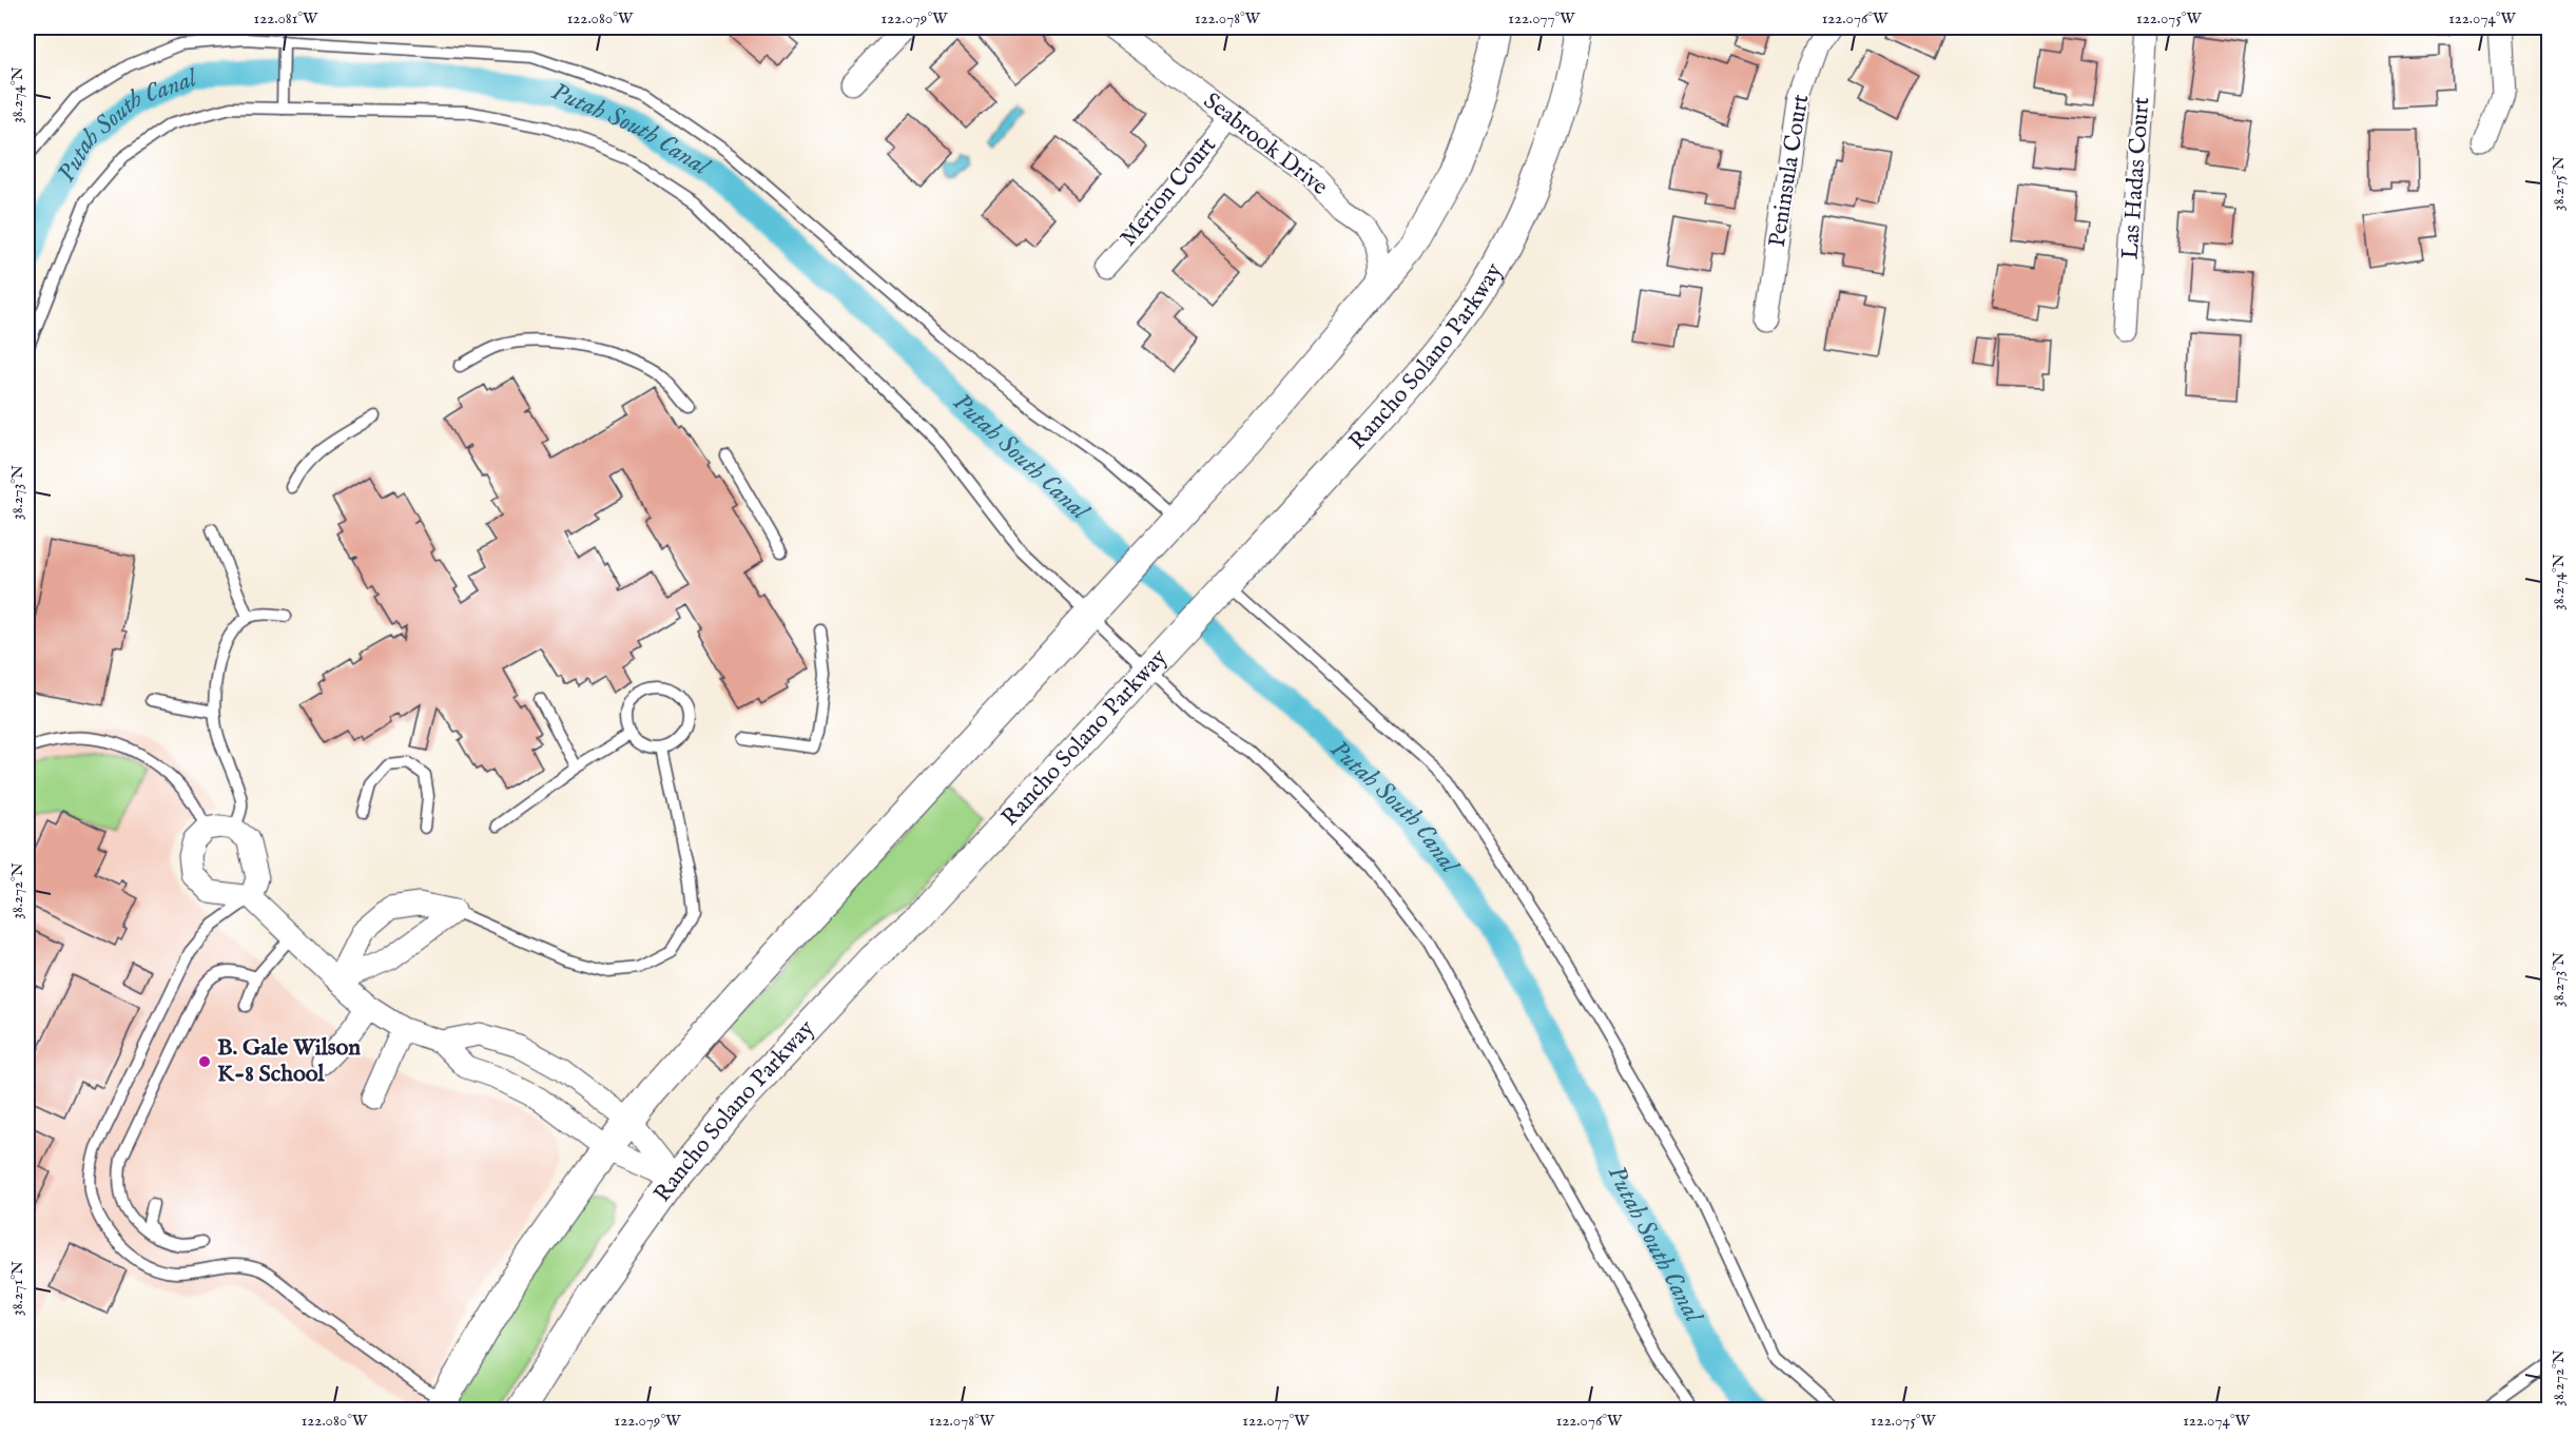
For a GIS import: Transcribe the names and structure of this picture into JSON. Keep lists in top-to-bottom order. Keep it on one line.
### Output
{"streets":{"street":["Seabrook Drive","Peninsula Court","Las Hadas Court","Merion Court","Rancho Solano Parkway"]},"crossings":[["Seabrook Drive","Merion Court"]],"water":["Putah South Canal"],"places":["B. Gale Wilson K-8 School"],"coordinates":["122.081°W","122.080°W","122.079°W","122.078°W","122.077°W","122.076°W","122.075°W","122.074°W","38.274°N","38.275°N","38.273°N","38.272°N","38.271°N"]}
